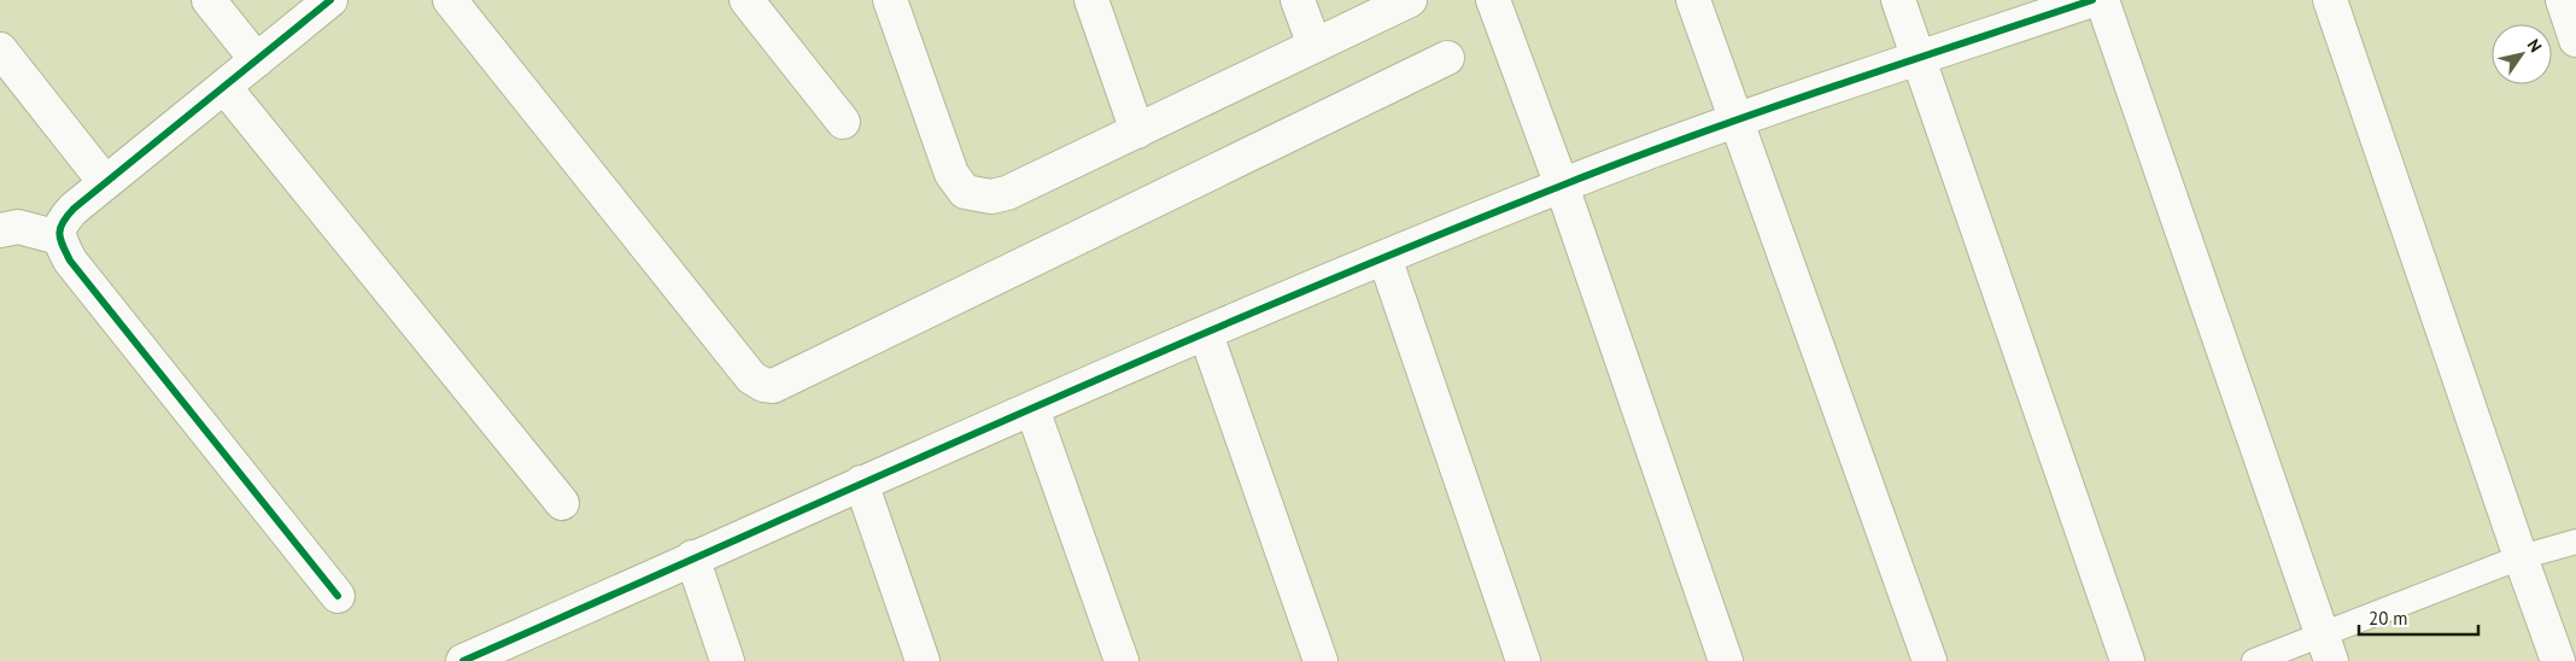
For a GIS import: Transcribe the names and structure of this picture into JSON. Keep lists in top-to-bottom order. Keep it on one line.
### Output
{"scale_bar":"20 m","north":"top right"}
